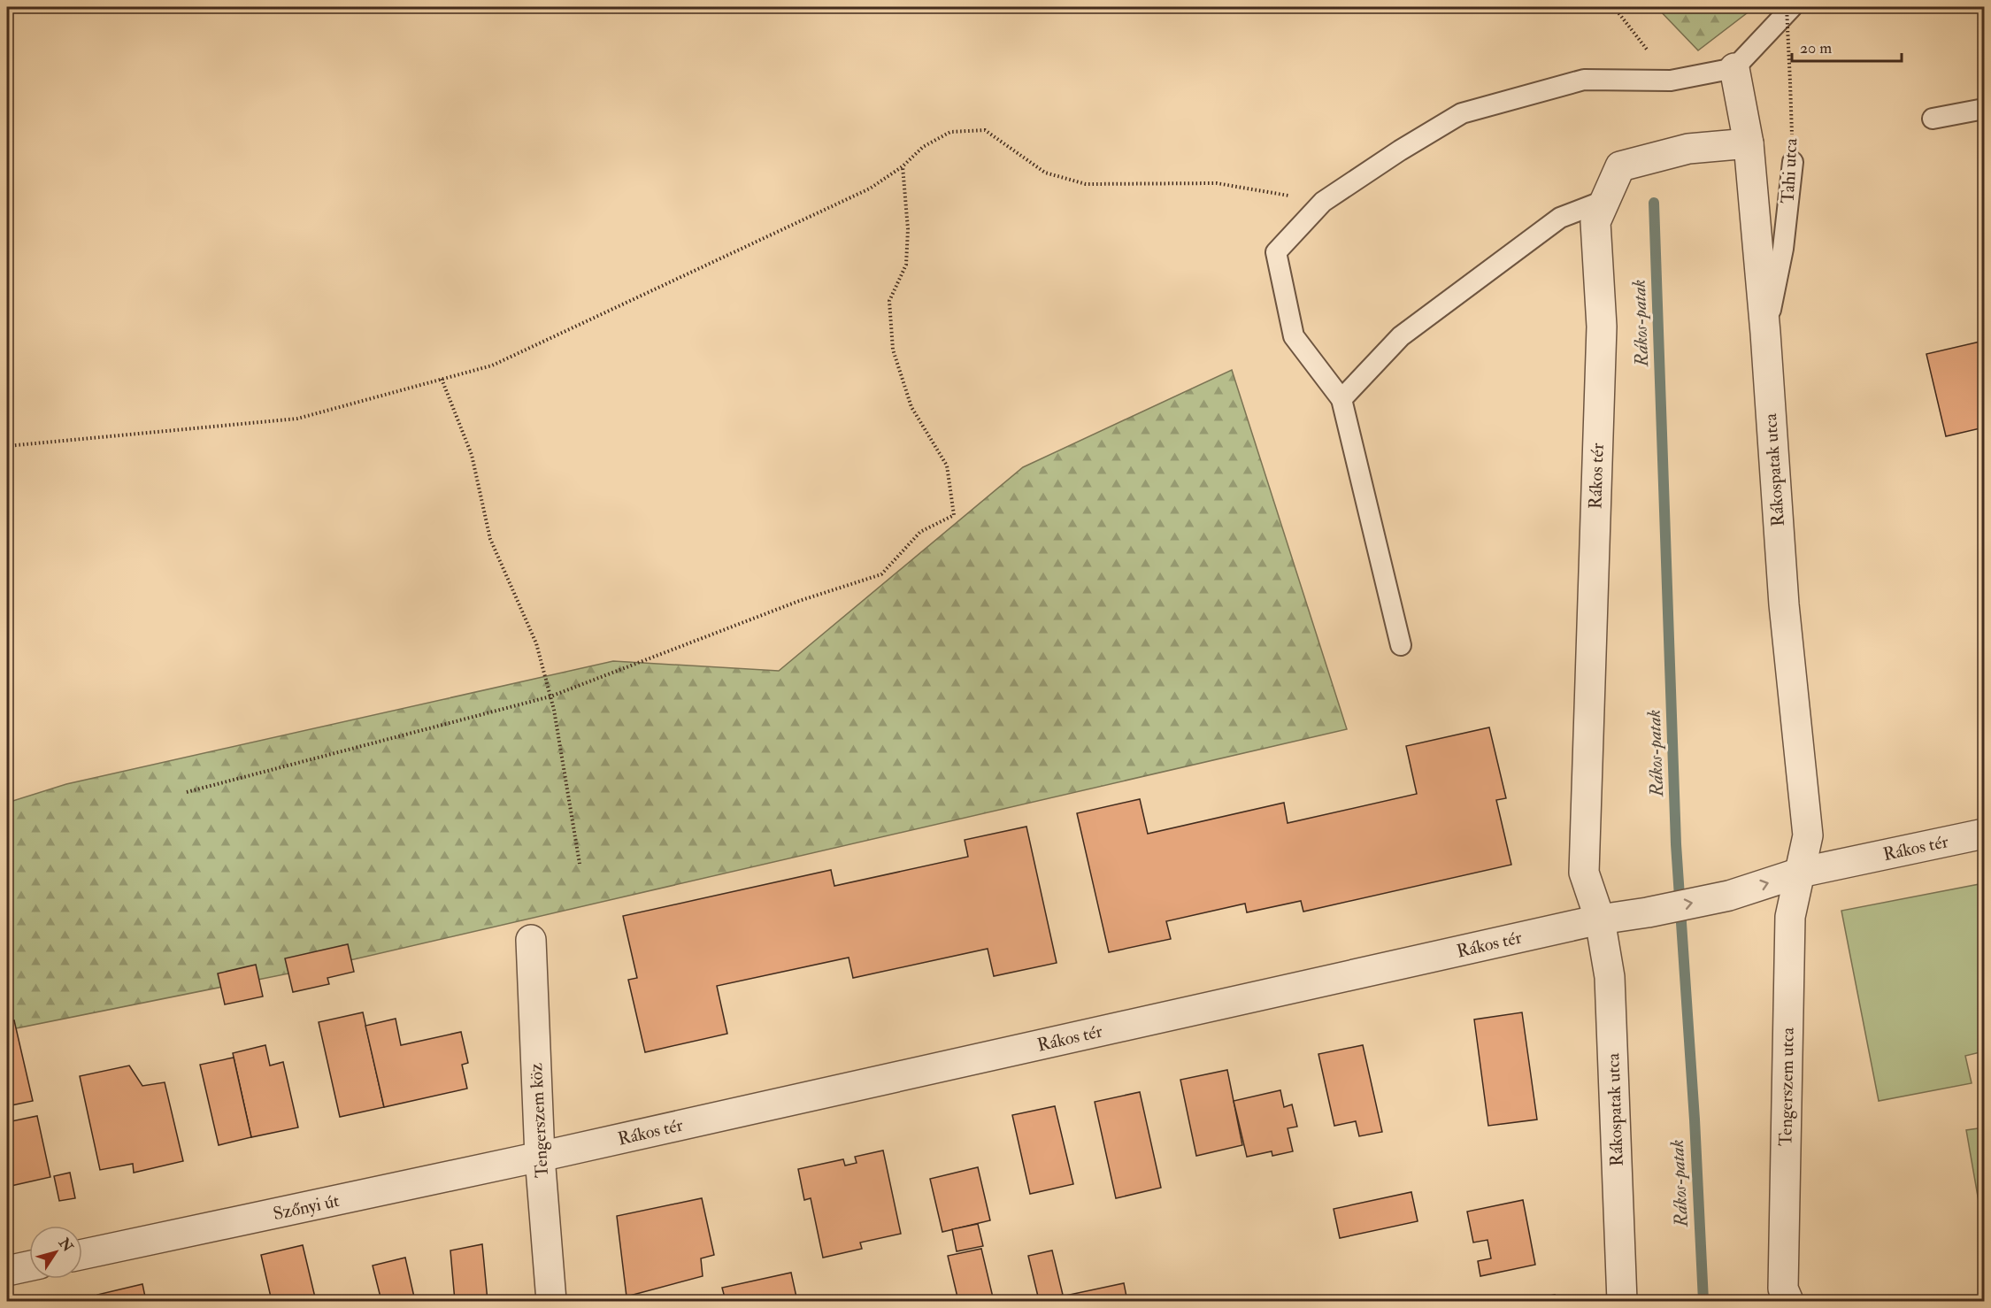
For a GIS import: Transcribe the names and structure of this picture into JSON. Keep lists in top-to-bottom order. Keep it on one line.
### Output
{"streets":{"street":["Rákospatak utca","Rákos tér","Tengerszem utca","Tengerszem köz","Szőnyi út"],"lane":["Tahi utca"]},"crossings":[["Tahi utca","Rákospatak utca"],["Rákospatak utca","Rákos tér"],["Rákospatak utca","Tengerszem utca"],["Rákos tér","Tengerszem utca"],["Rákos tér","Tengerszem köz"],["Rákos tér","Szőnyi út"],["Tengerszem köz","Szőnyi út"]],"water":["Rákos-patak"],"scale_bar":"20 m","north":"top right"}
